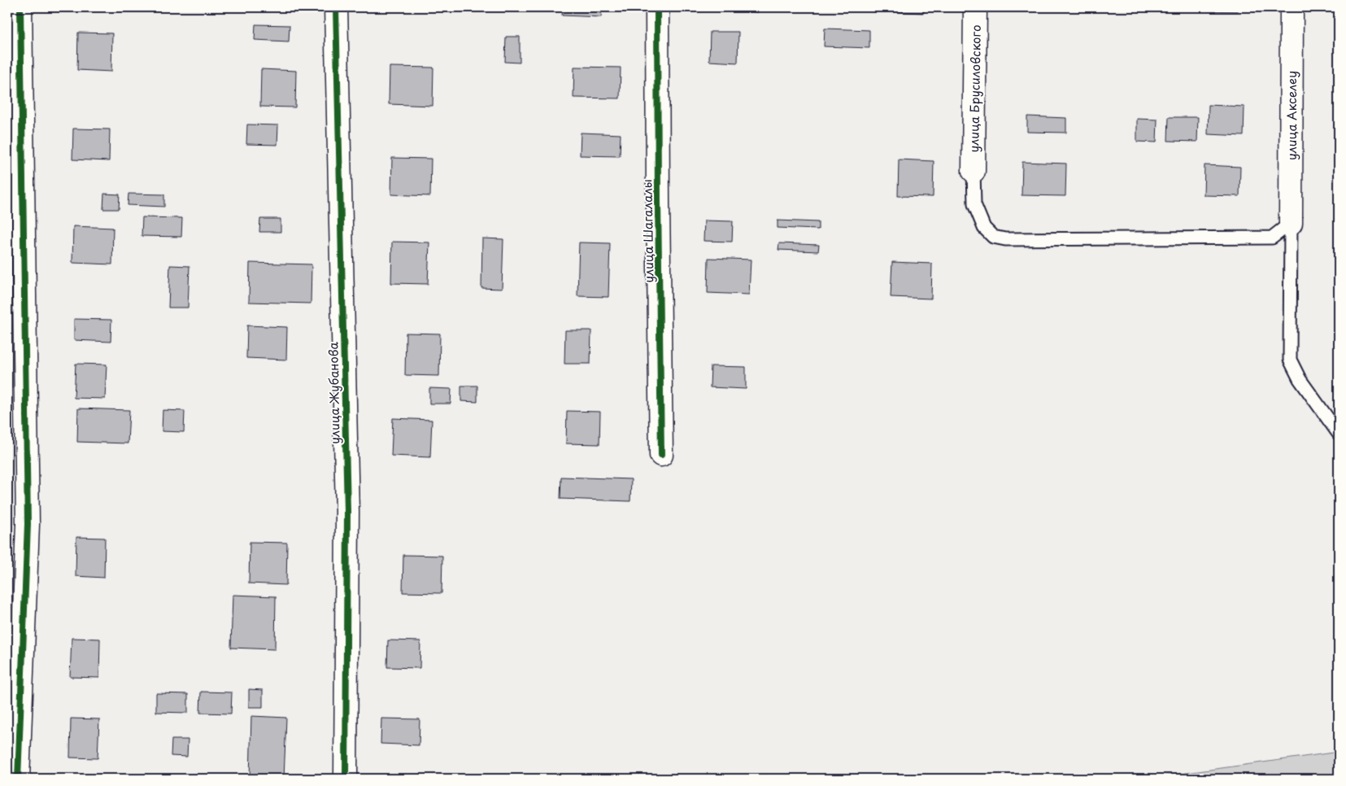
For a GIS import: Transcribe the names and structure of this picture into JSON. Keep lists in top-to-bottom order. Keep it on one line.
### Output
{"streets":{"street":["улица Брусиловского","улица Акселеу","улица Шагалалы","улица Жубанова"]}}
